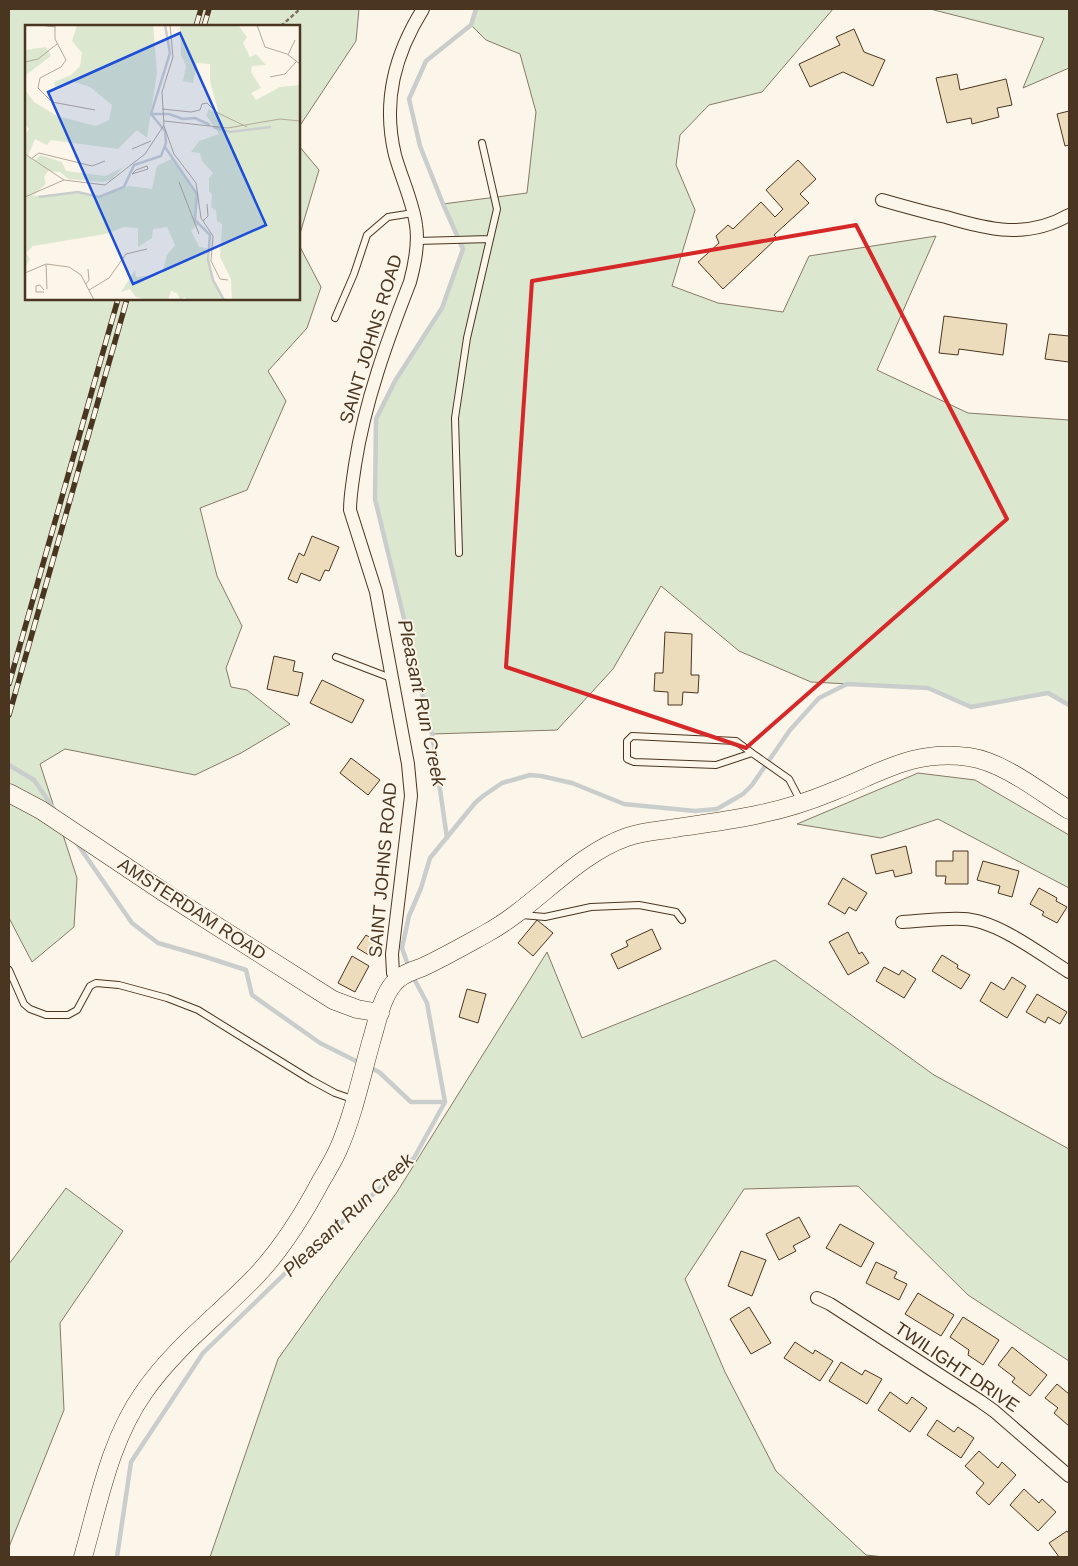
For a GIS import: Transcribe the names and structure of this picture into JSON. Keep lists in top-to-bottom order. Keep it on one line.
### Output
{"streets":{"street":["SAINT JOHNS ROAD","AMSTERDAM ROAD","TWILIGHT DRIVE"]},"water":["Pleasant Run Creek"]}
